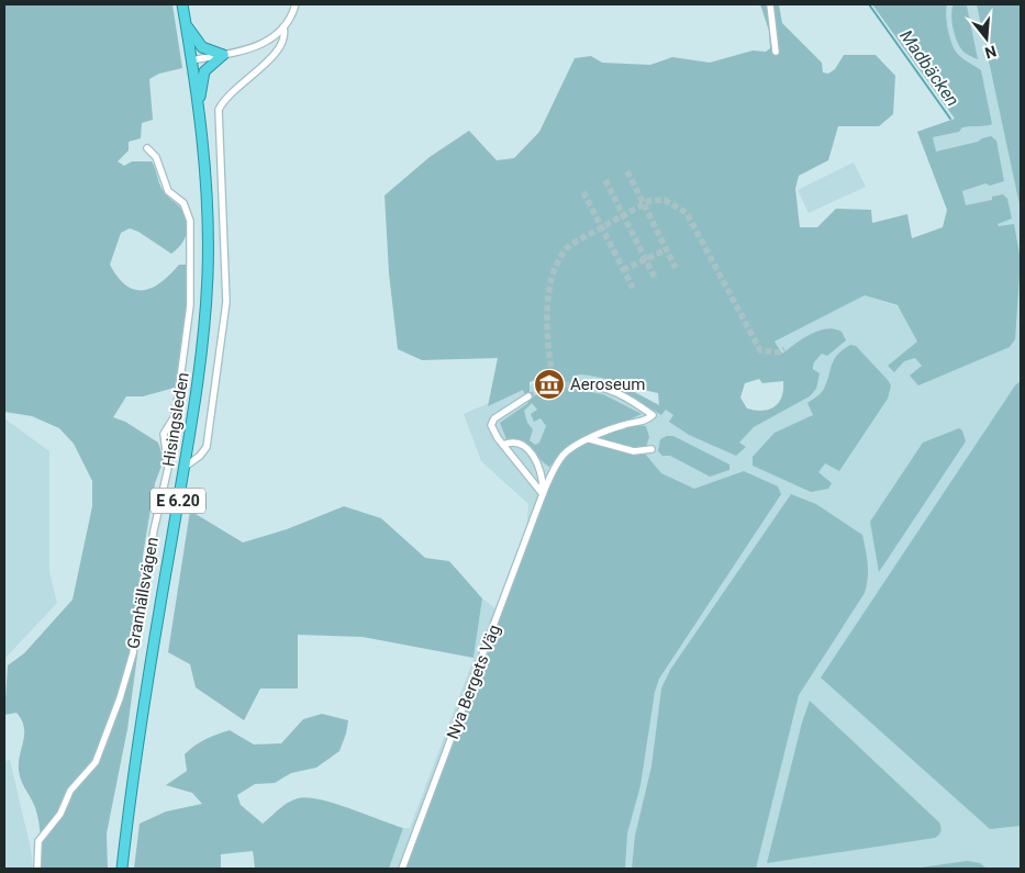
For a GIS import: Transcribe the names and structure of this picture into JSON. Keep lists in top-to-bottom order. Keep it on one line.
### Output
{"streets":{"highway":["Hisingsleden","E 6.20"],"street":["Granhällsvägen","Nya Bergets Väg"]},"crossings":[["Hisingsleden","E 6.20"]],"water":["Madbäcken"],"places":{"museum":["Aeroseum"]},"north":"bottom"}
